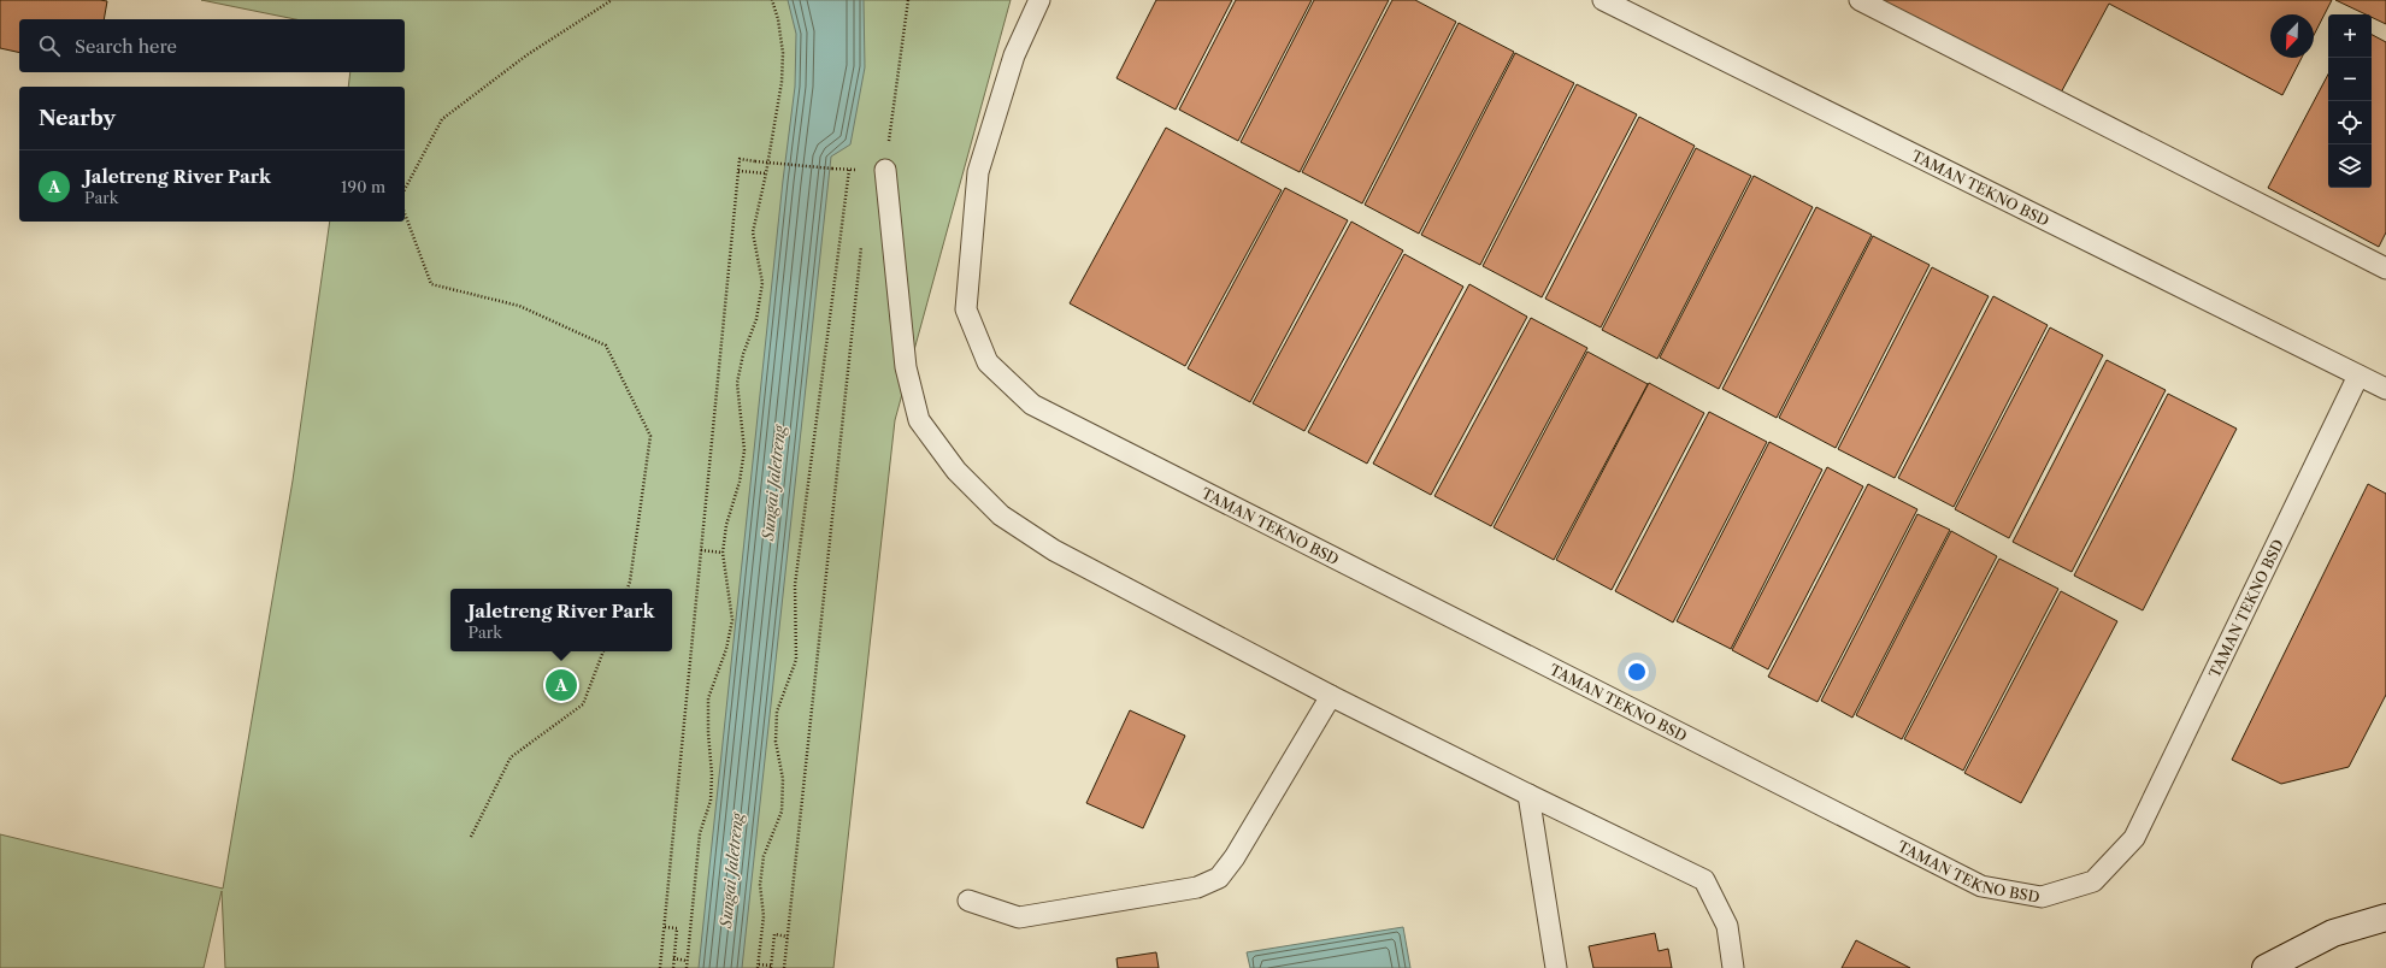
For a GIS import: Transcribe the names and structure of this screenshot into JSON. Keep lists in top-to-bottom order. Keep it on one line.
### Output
{"streets":{"lane":["TAMAN TEKNO BSD"]},"water":["Sungai Jaletreng"],"north":"bottom left","page":{"map_buttons":["+","−"],"search":"Search here","heading":"Nearby","list":[{"mark":"A","name":"Jaletreng River Park","note":"Park","value":"190 m"}],"popup":["Jaletreng River Park","Park"],"pins":"A"}}
